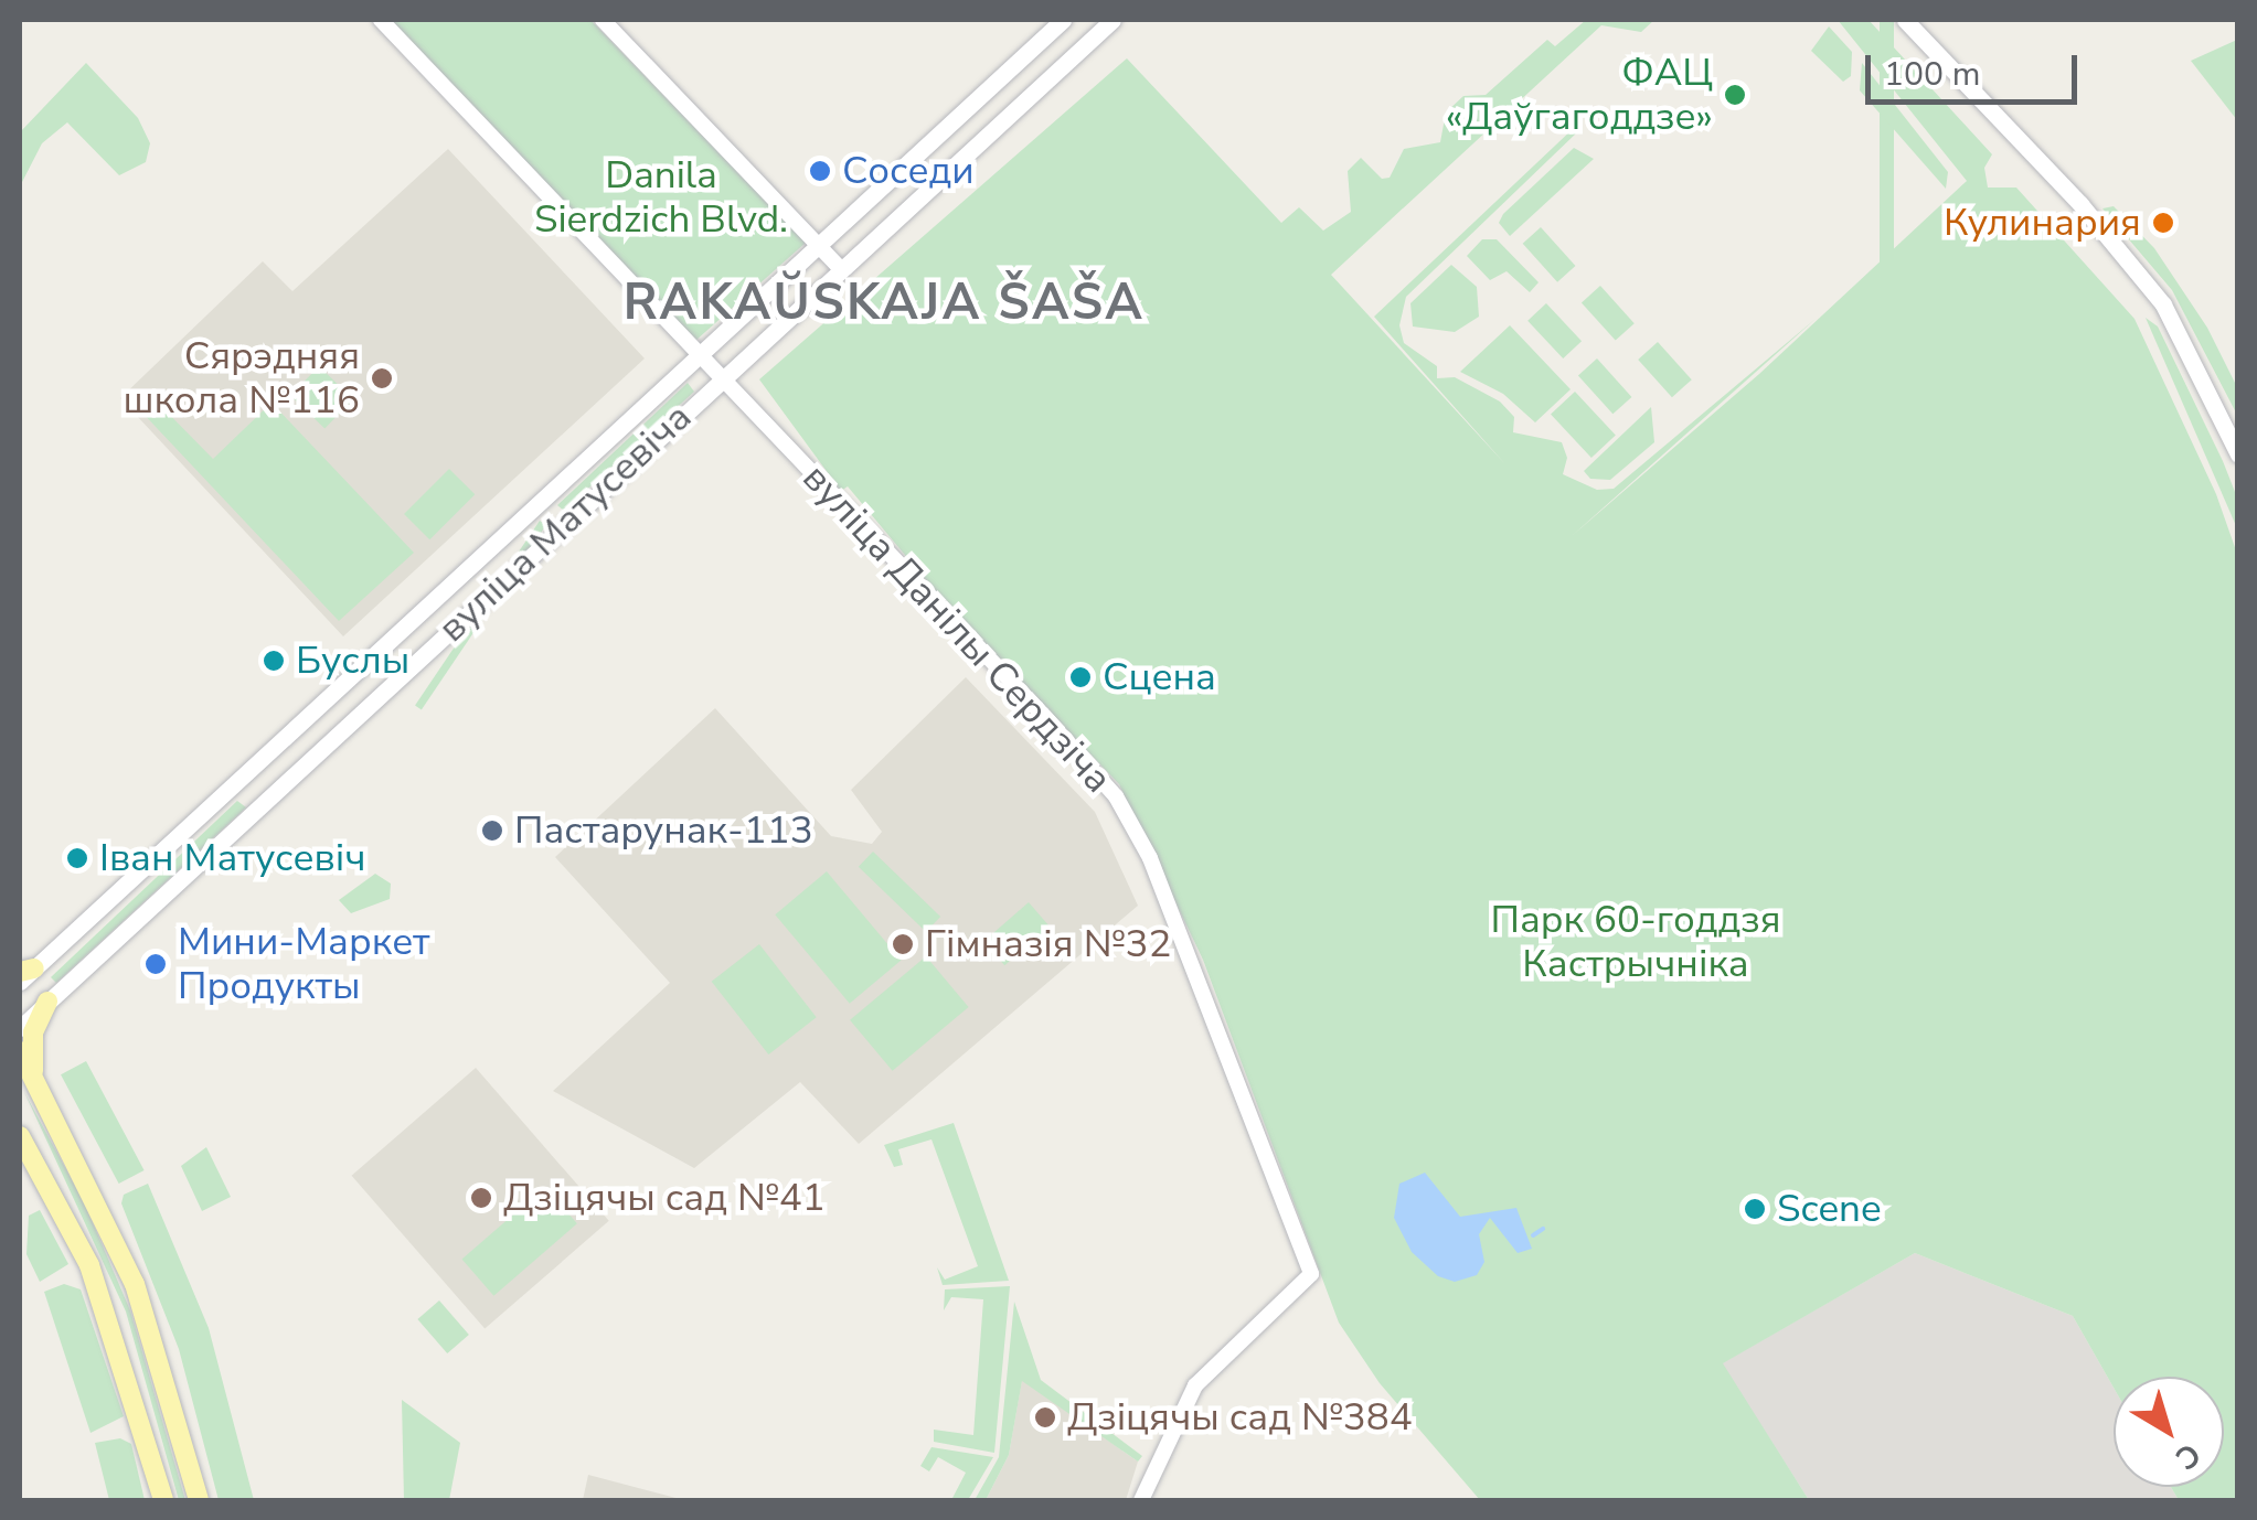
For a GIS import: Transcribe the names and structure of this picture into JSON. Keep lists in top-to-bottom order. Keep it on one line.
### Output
{"streets":{"main road":["вуліца Матусевіча"],"street":["вуліца Данілы Сердзіча"]},"crossings":[["вуліца Матусевіча","вуліца Данілы Сердзіча"]],"districts":["RAKAŬSKAJA ŠAŠA"],"parks":["Danila Sierdzich Blvd.","Парк 60-годдзя Кастрычніка"],"places":["ФАЦ «Даўгагоддзе»","Соседи","Кулинария","Сярэдняя школа №116","Буслы","Сцена","Пастарунак-113","Іван Матусевіч","Гімназія №32","Мини-Маркет Продукты","Дзіцячы сад №41","Scene","Дзіцячы сад №384"],"scale_bar":"100 m","north":"bottom right"}
